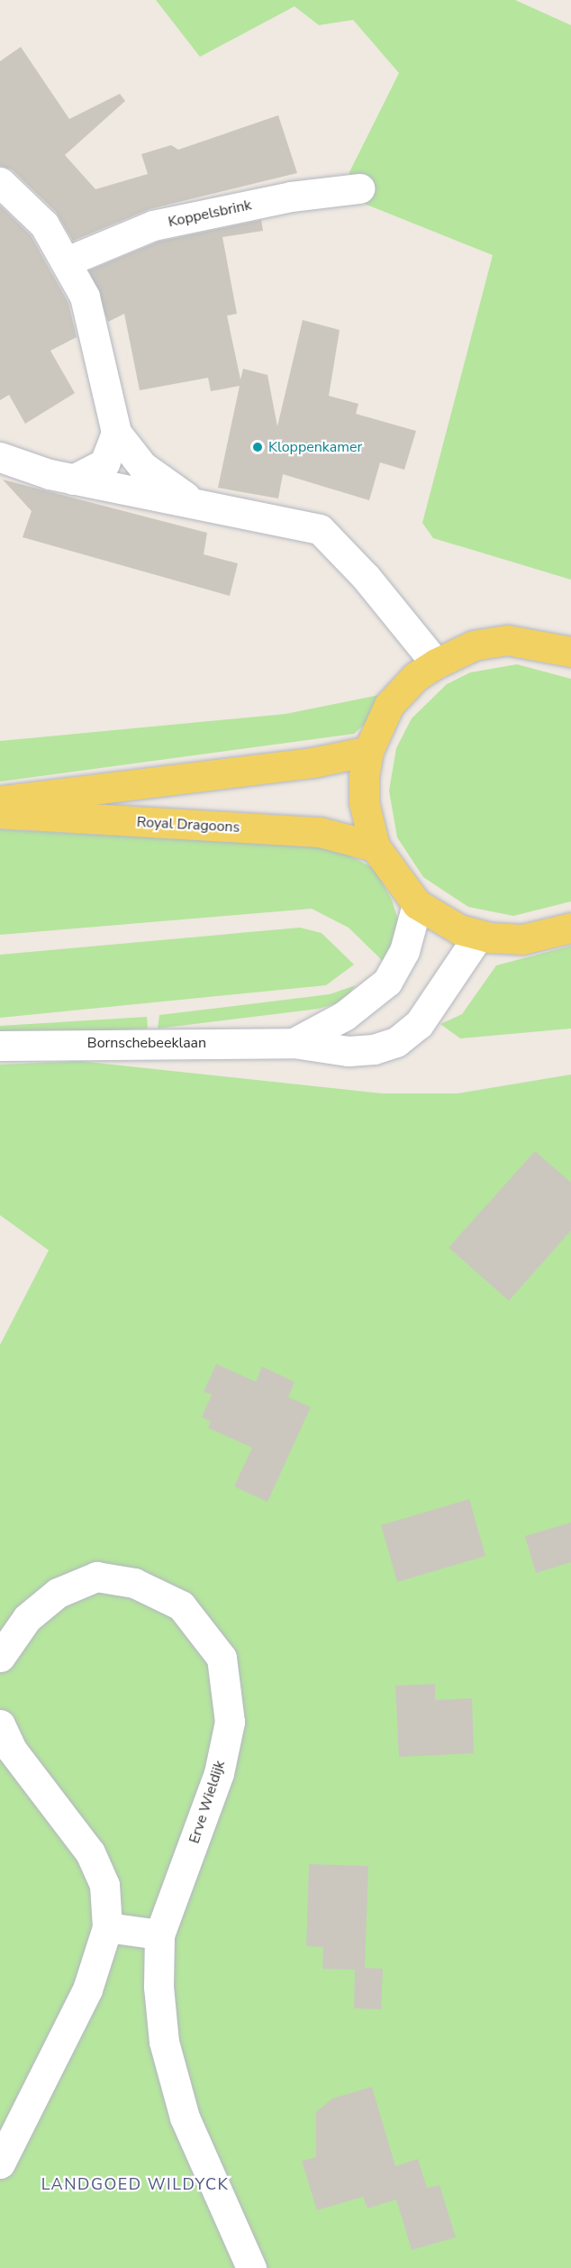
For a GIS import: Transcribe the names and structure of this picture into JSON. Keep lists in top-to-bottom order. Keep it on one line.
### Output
{"streets":{"main road":["Royal Dragoons"],"street":["Koppelsbrink","Bornschebeeklaan","Erve Wieldijk"]},"districts":["LANDGOED WILDYCK"],"places":["Kloppenkamer"]}
